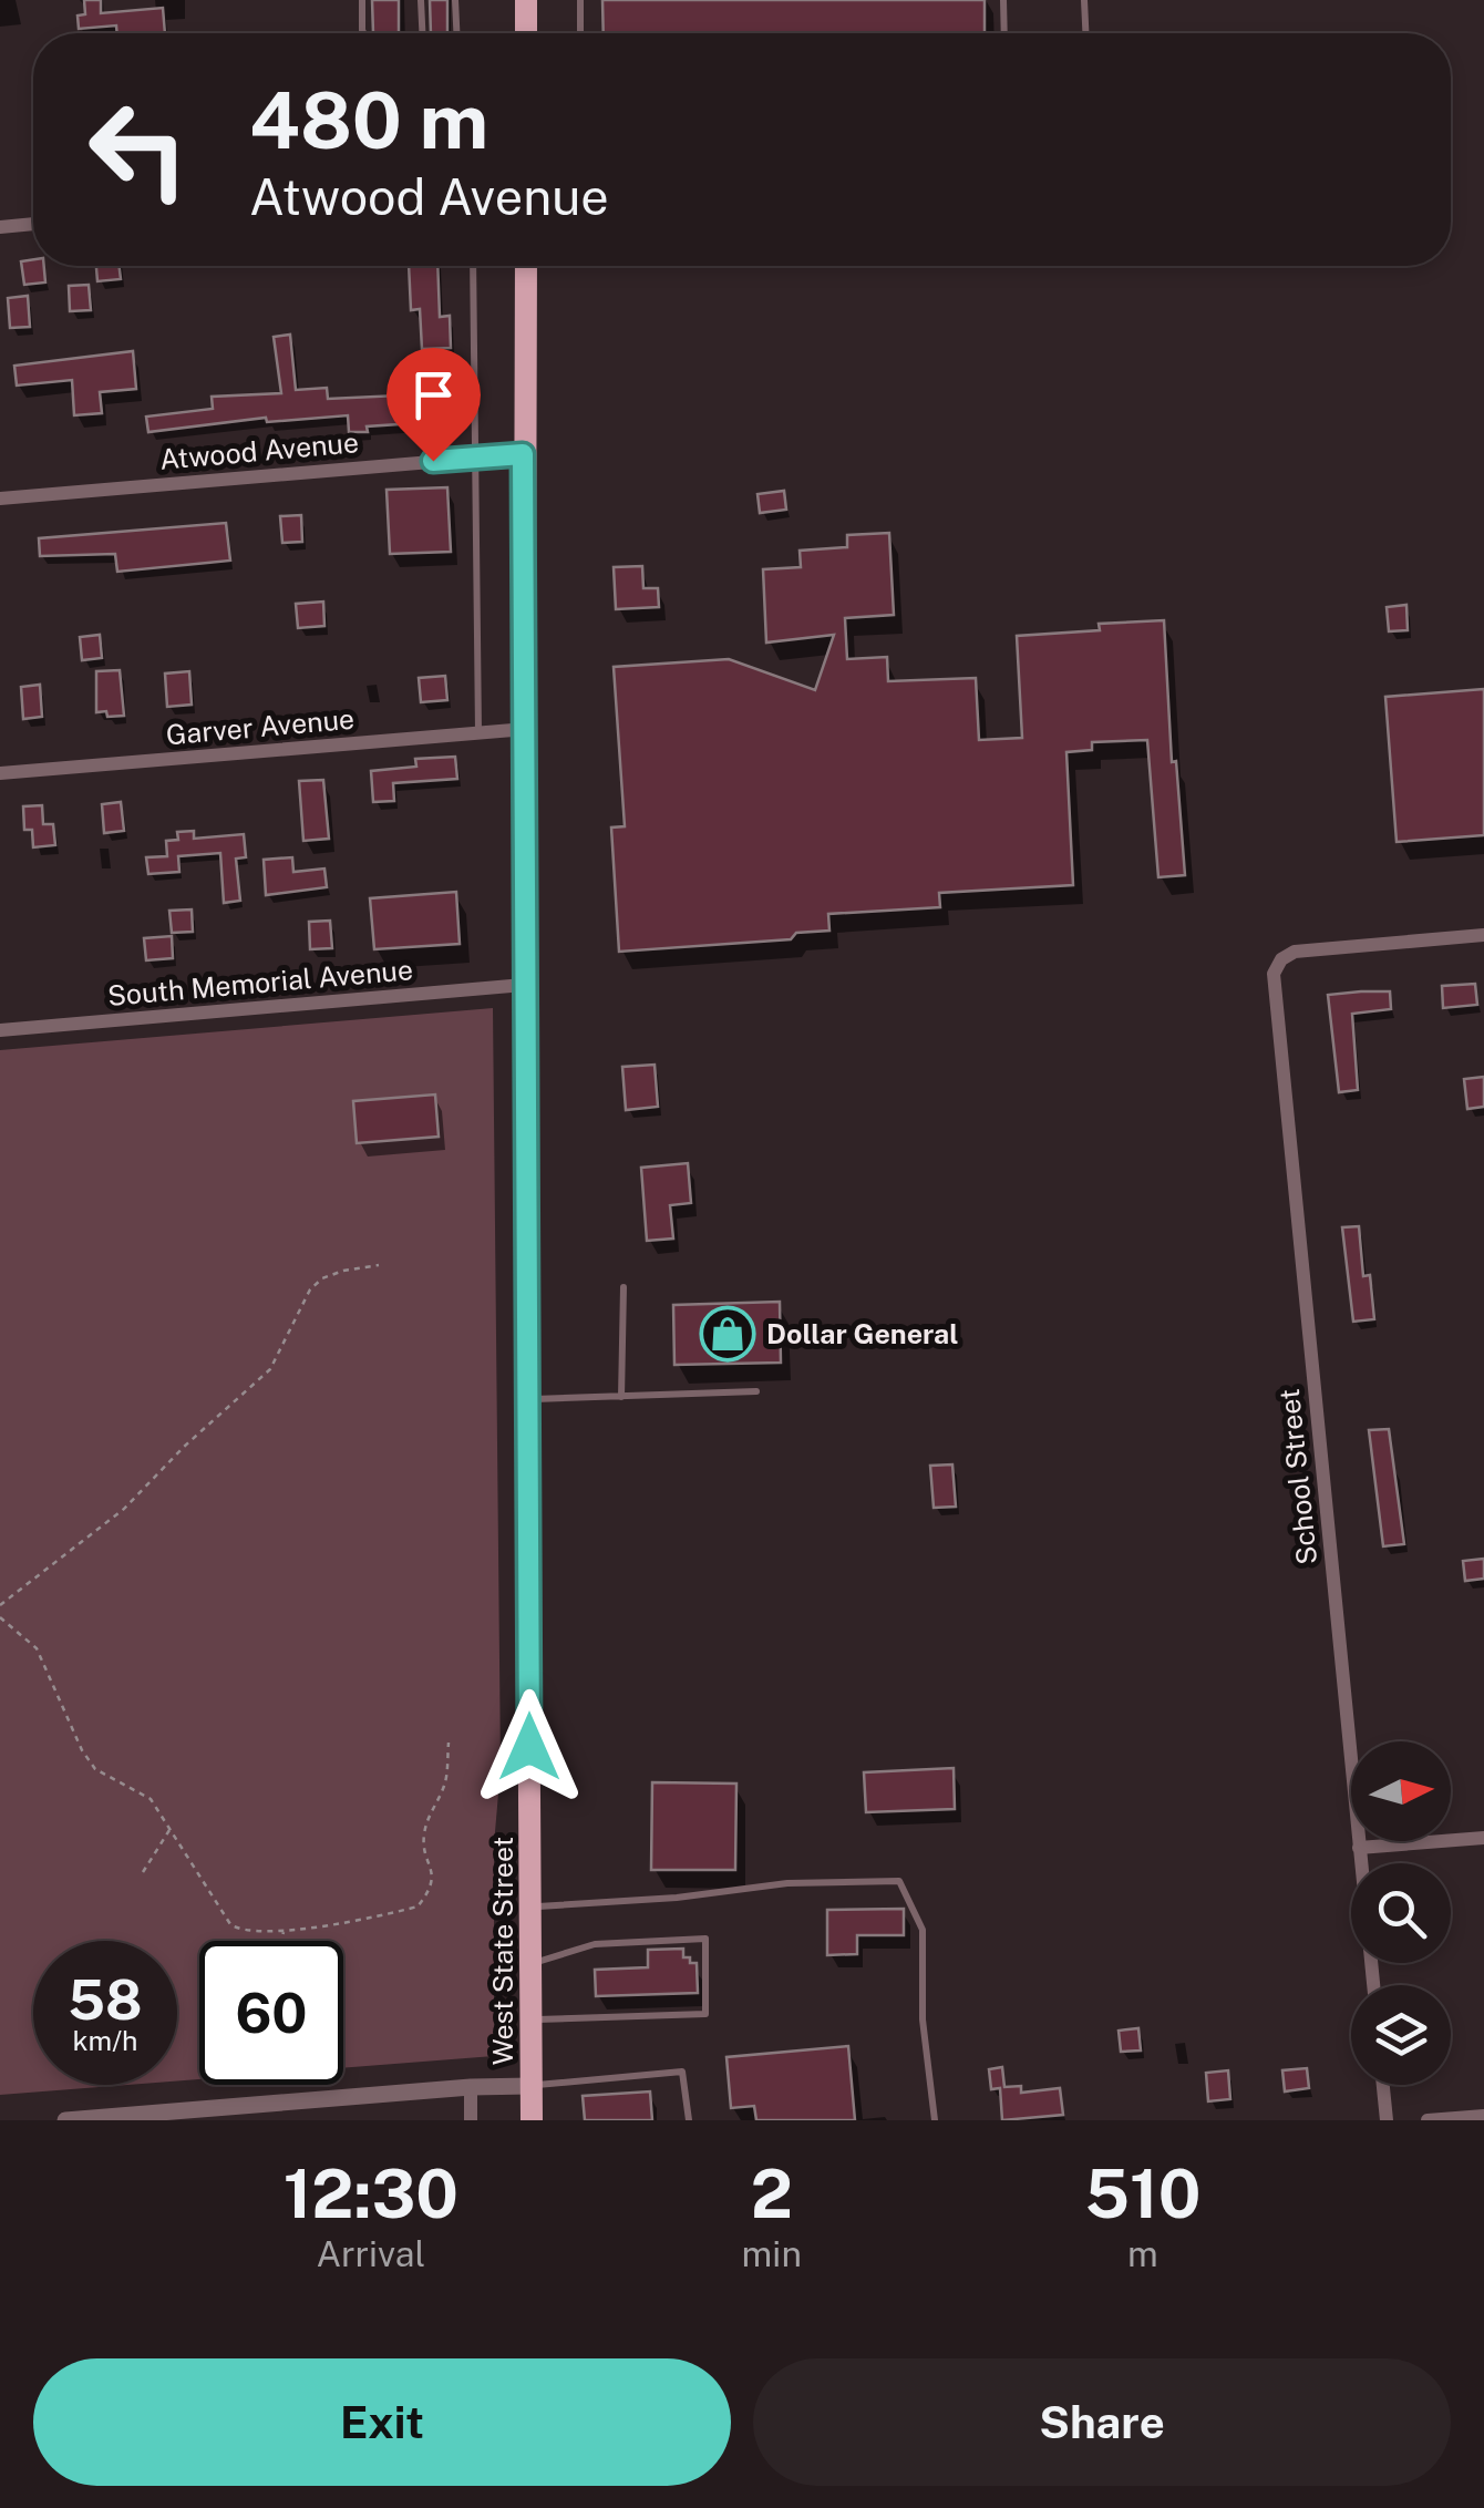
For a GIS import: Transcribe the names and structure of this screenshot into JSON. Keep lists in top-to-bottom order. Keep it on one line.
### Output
{"streets":{"main road":["West State Street"],"street":["Atwood Avenue","Garver Avenue","South Memorial Avenue","School Street"]},"crossings":[["Atwood Avenue","West State Street"],["Garver Avenue","West State Street"],["South Memorial Avenue","West State Street"]],"places":{"shop":["Dollar General"]},"north":"right","page":{"turn":["480 m","Atwood Avenue"],"speed":"58 km/h","limit":"60","eta":["12:30","Arrival","2","min","510","m"],"buttons":["Exit","Share"]}}
